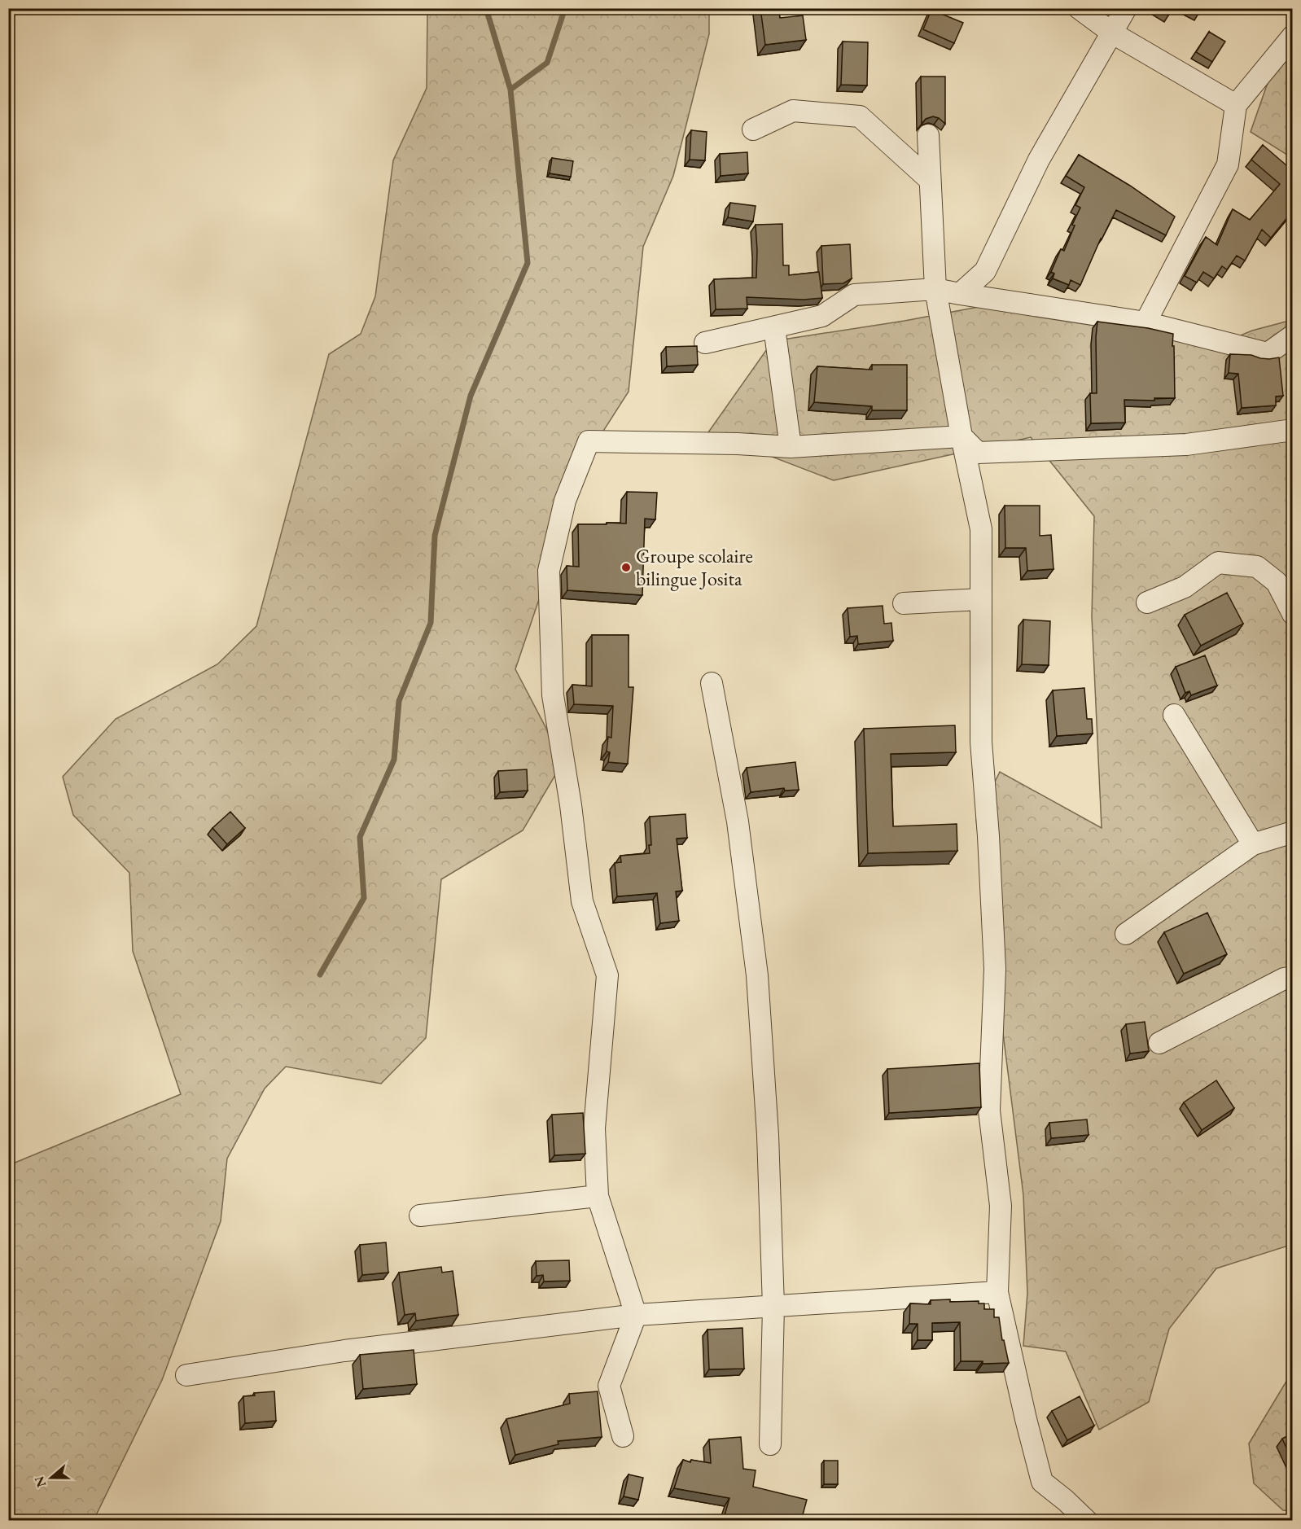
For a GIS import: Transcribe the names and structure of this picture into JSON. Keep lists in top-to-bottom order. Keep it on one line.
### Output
{"places":["Groupe scolaire bilingue Josita"],"north":"left"}
